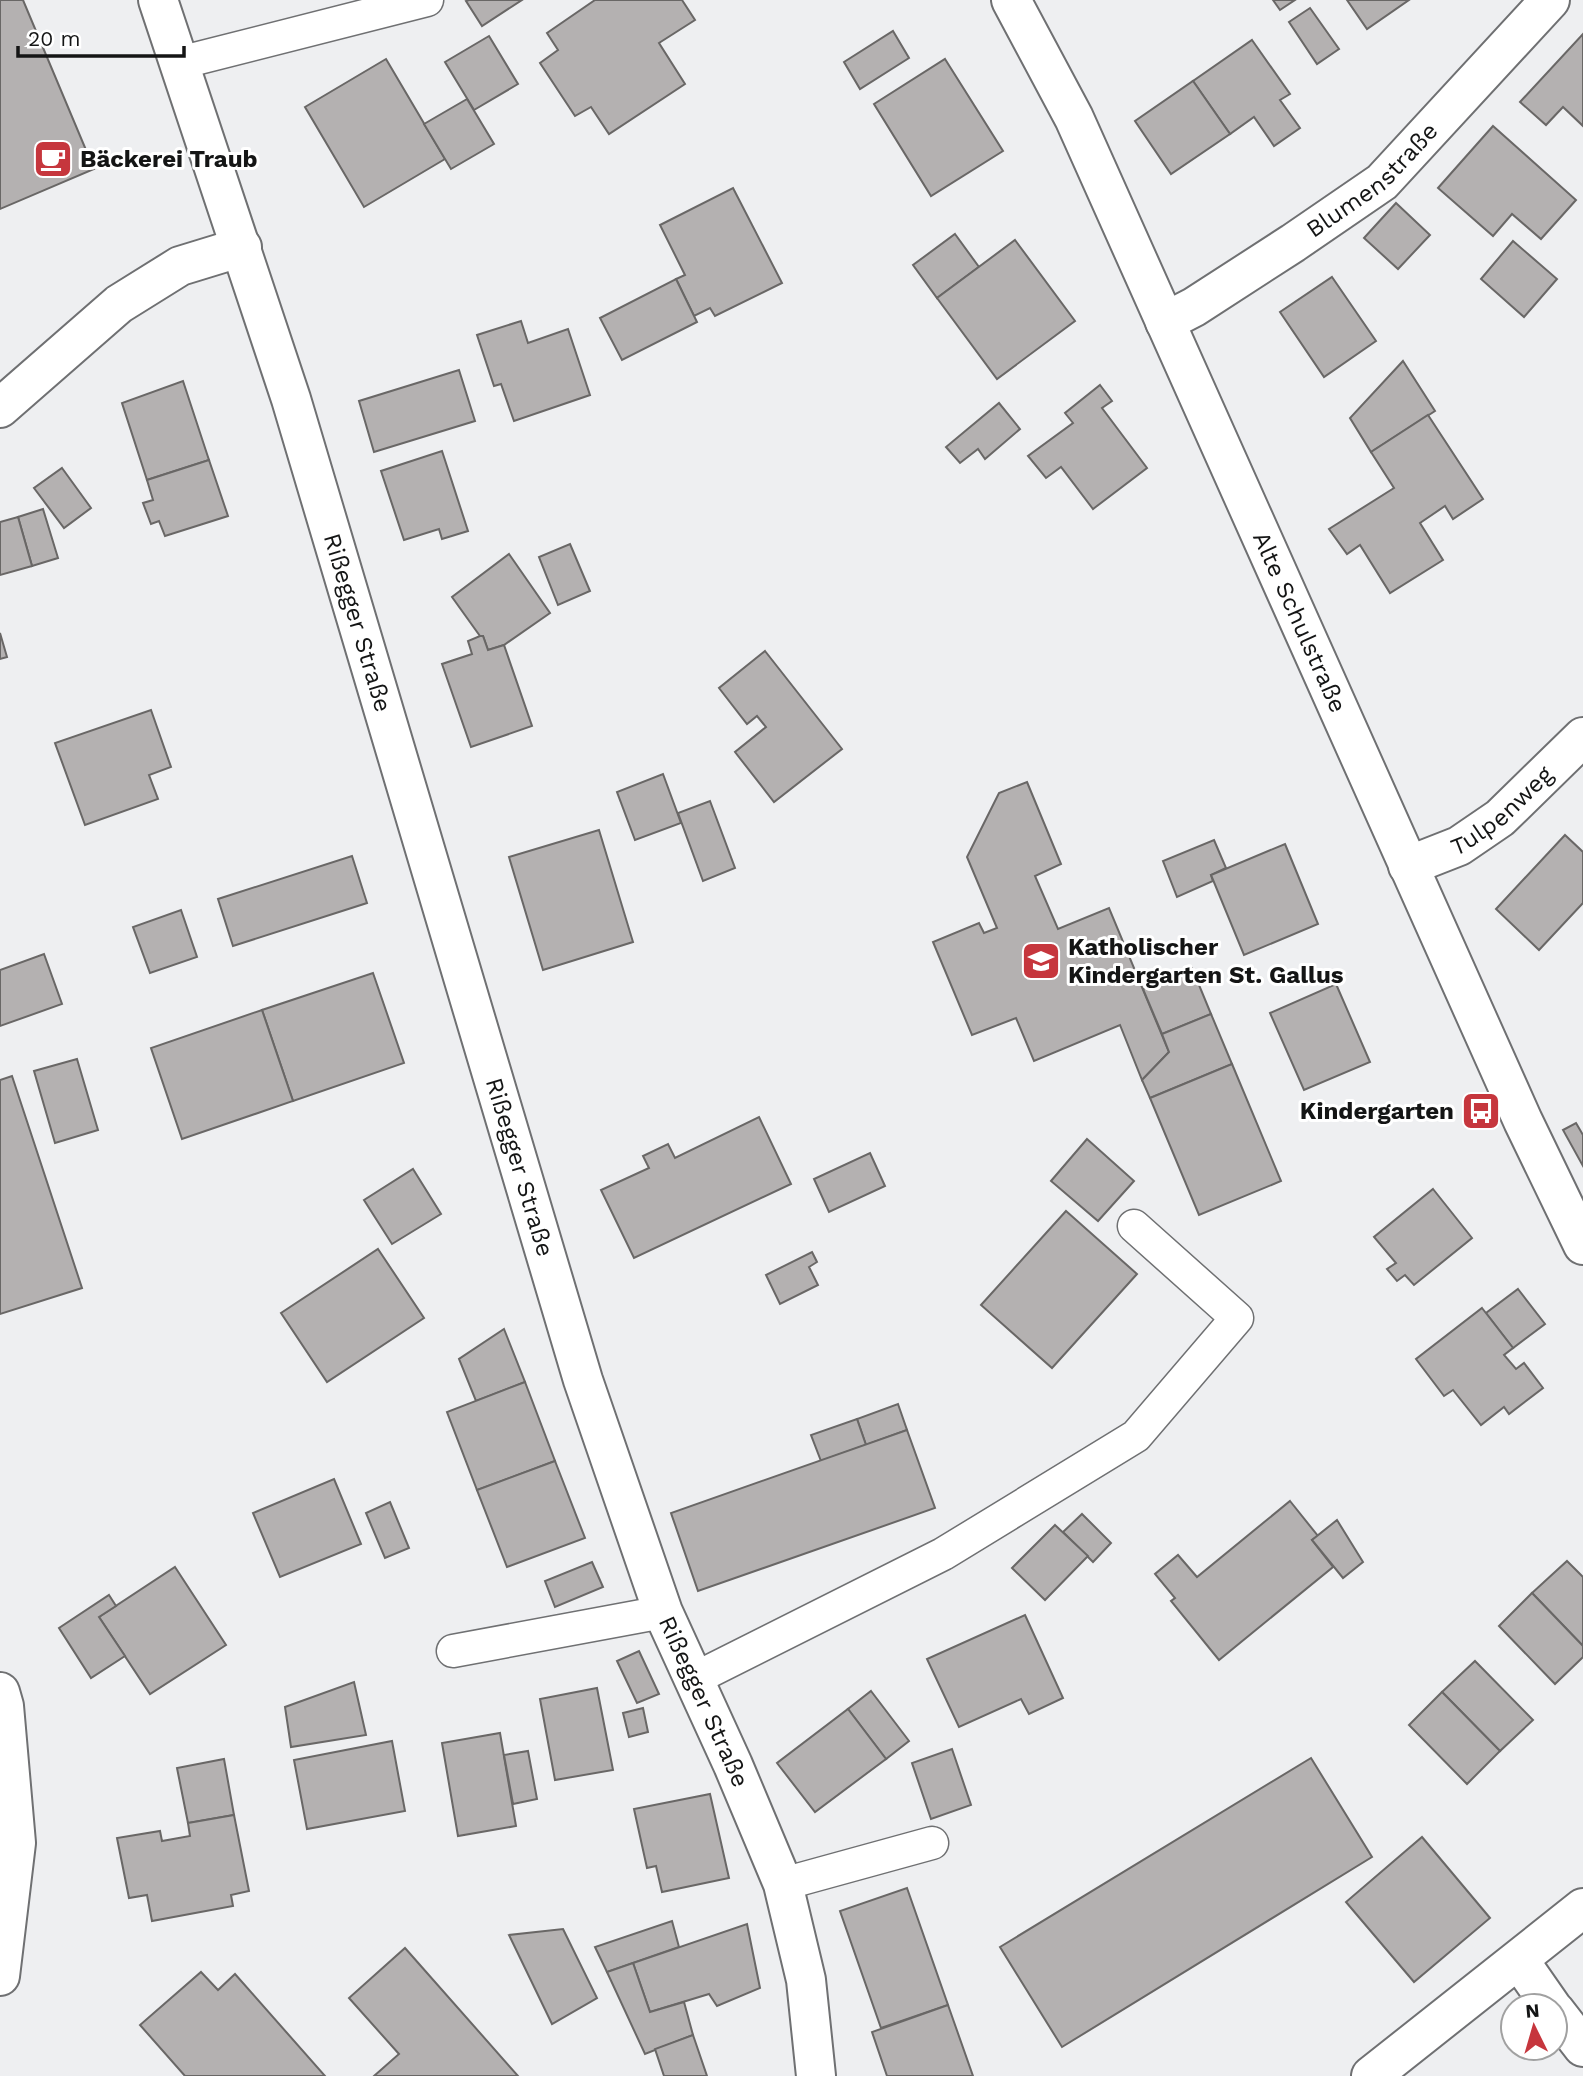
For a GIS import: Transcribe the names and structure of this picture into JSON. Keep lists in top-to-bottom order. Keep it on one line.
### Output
{"streets":{"street":["Blumenstraße","Alte Schulstraße","Rißegger Straße","Tulpenweg"]},"crossings":[["Blumenstraße","Alte Schulstraße"],["Alte Schulstraße","Tulpenweg"]],"places":{"cafe":["Bäckerei Traub"],"school or university":["Katholischer Kindergarten St. Gallus"],"bus stop":["Kindergarten"]},"scale_bar":"20 m","north":"top"}
